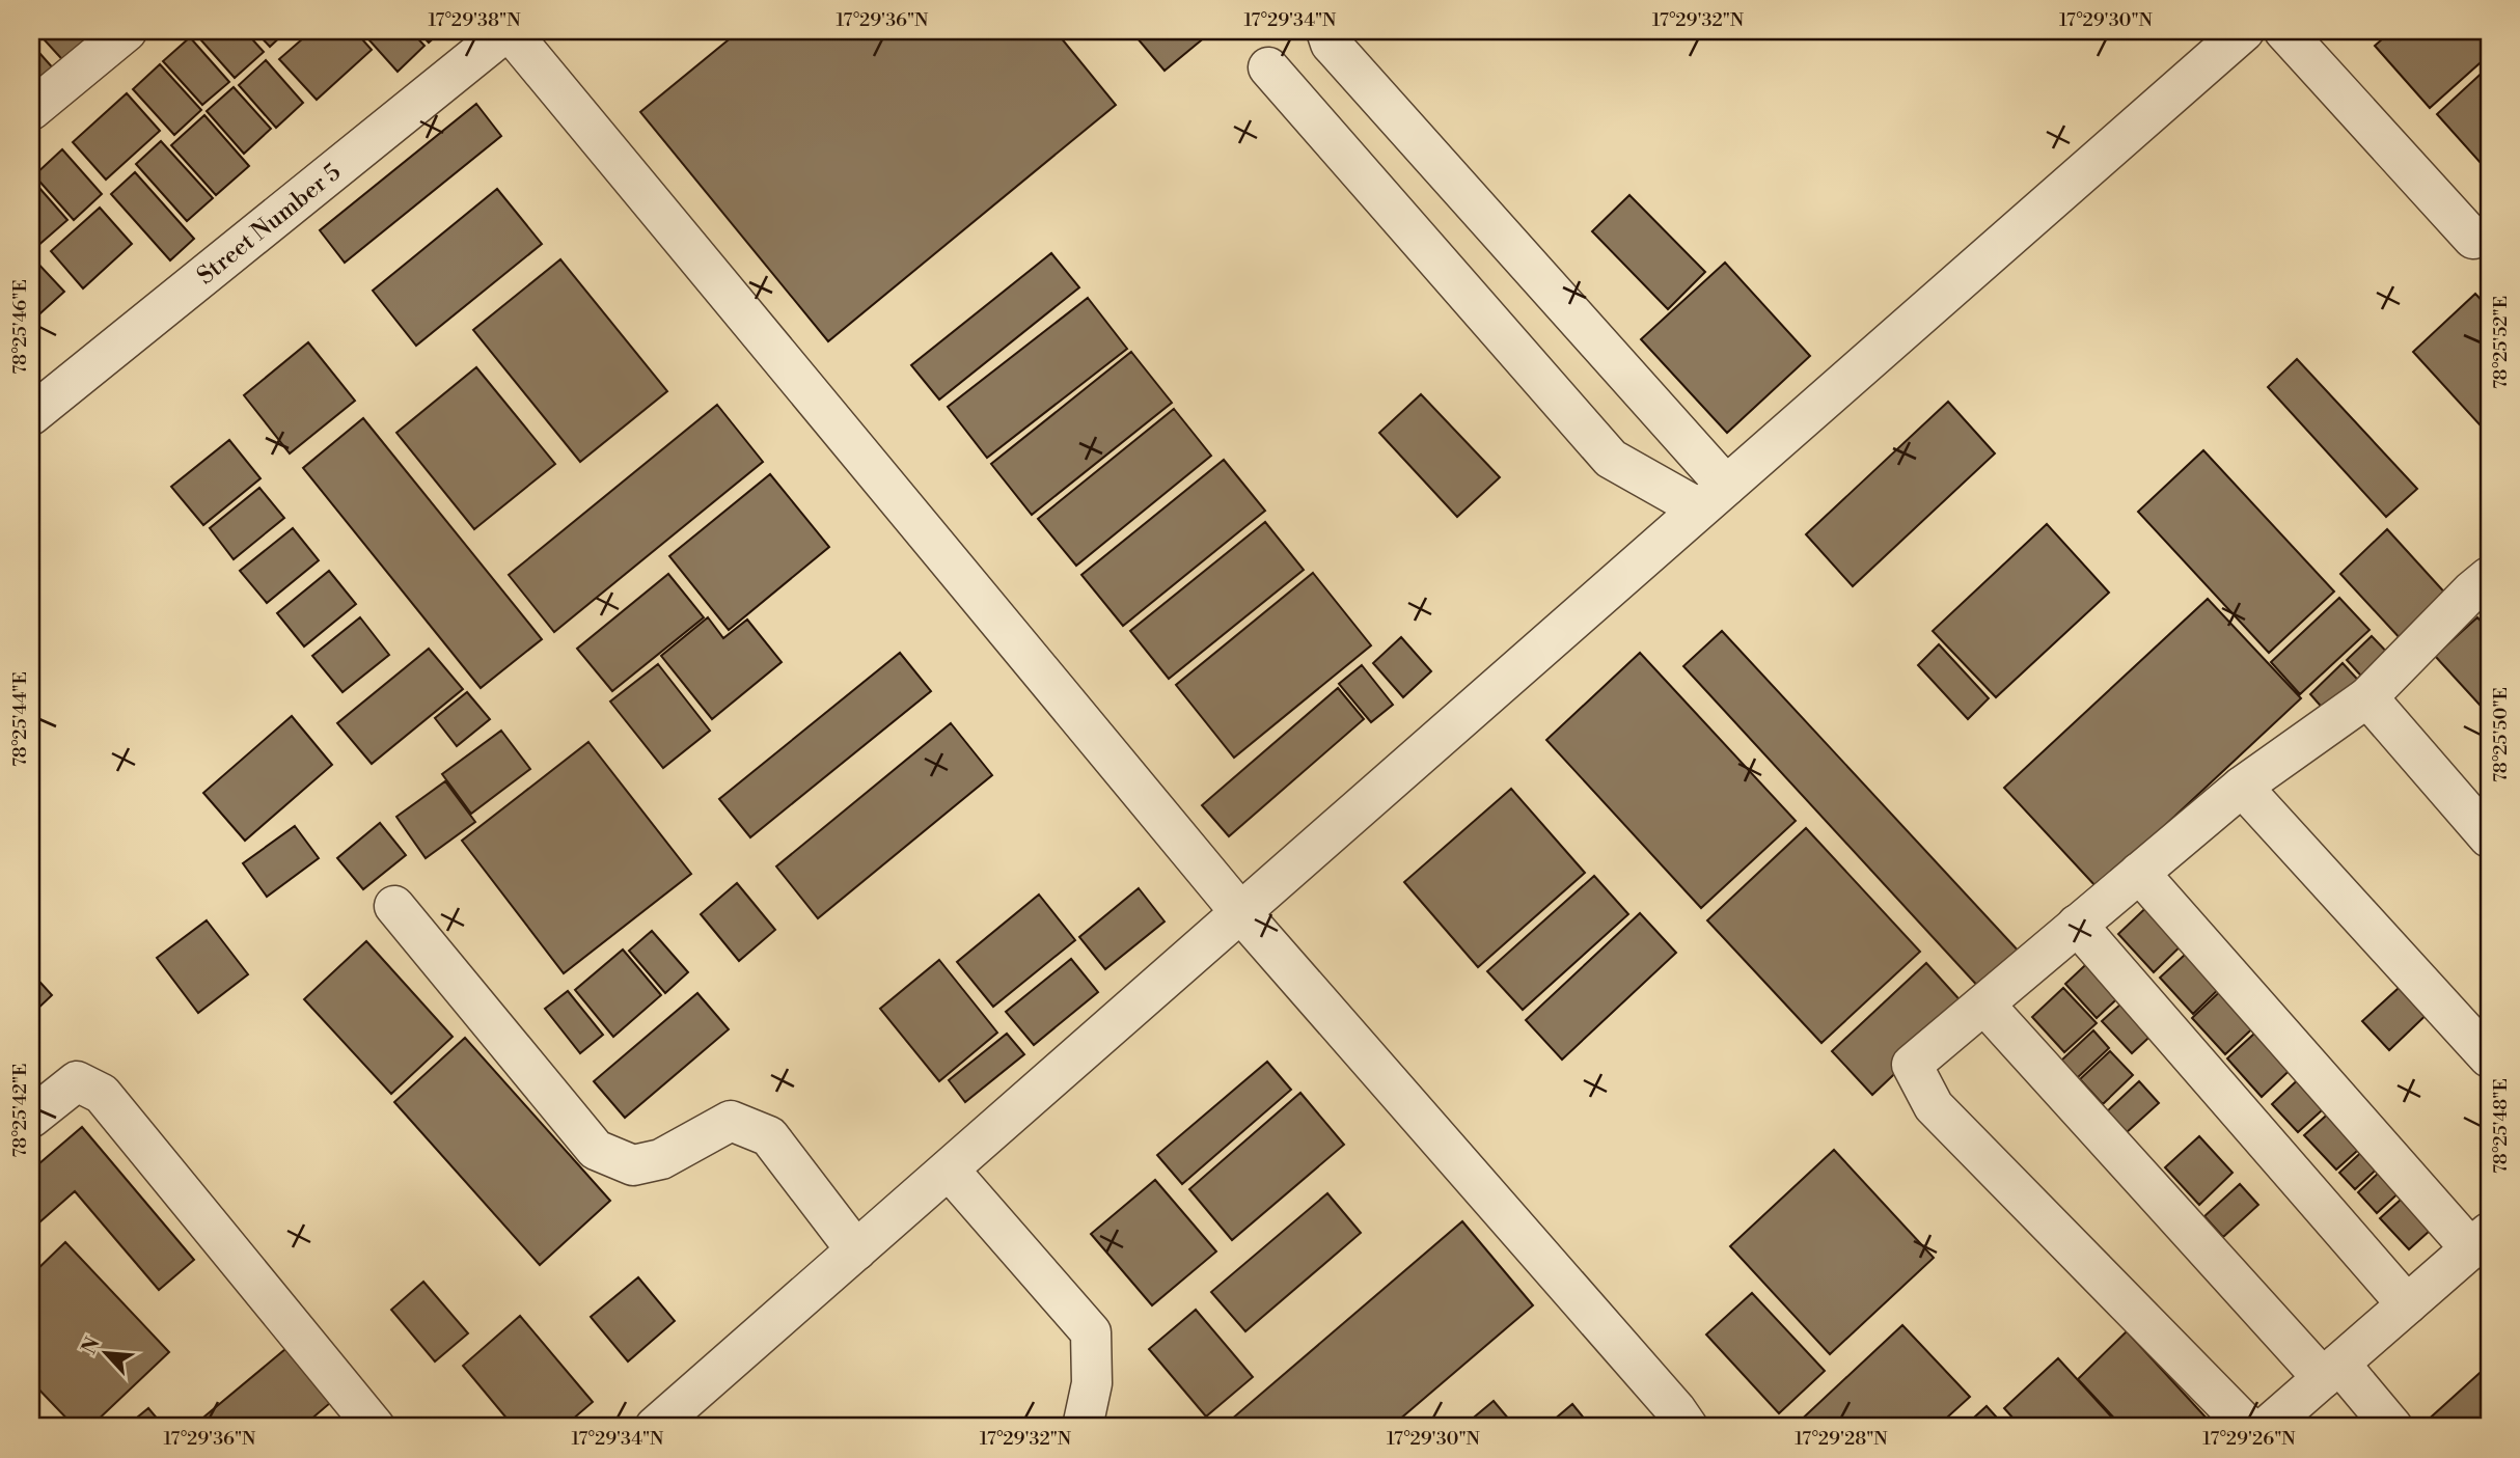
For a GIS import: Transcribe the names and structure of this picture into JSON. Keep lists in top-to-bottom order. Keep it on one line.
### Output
{"streets":{"street":["Street Number 5"]},"north":"top left","coordinates":["17°29'38\"N","17°29'36\"N","17°29'34\"N","17°29'32\"N","17°29'30\"N","78°25'46\"E","78°25'52\"E","78°25'44\"E","78°25'50\"E","78°25'42\"E","78°25'48\"E","17°29'28\"N","17°29'26\"N"]}
